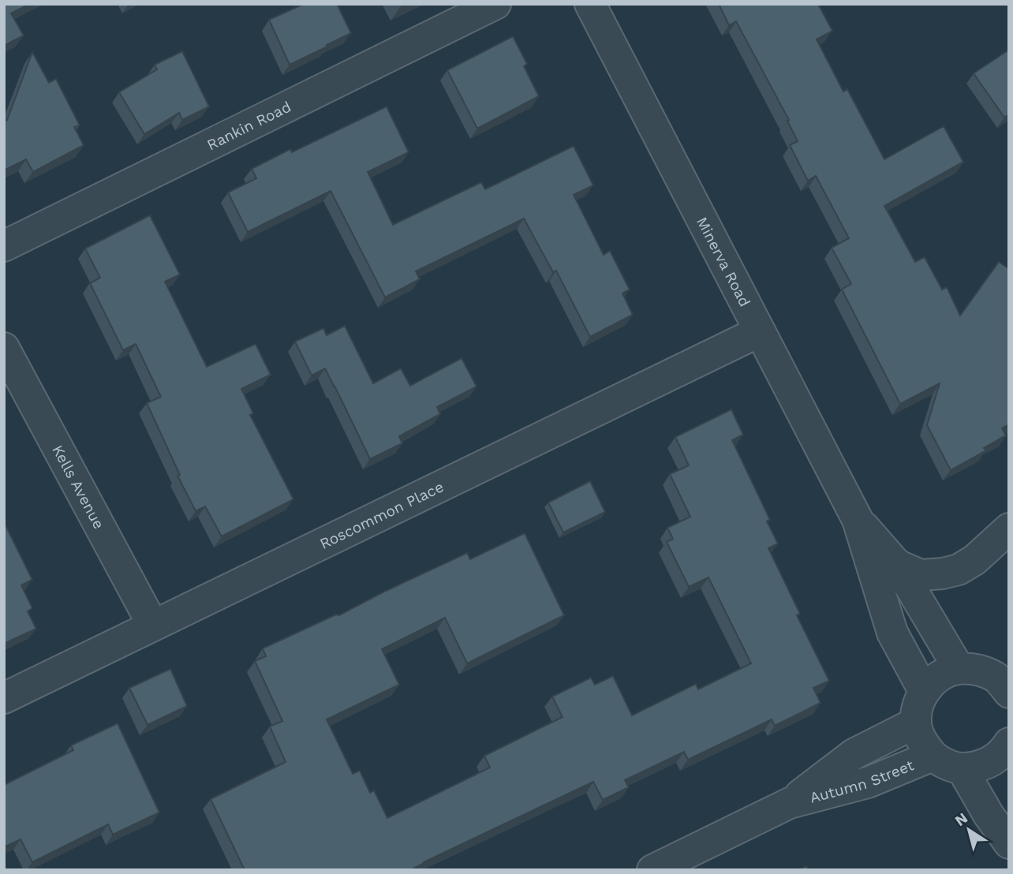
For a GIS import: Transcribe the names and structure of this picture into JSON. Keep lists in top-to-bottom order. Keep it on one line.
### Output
{"streets":{"street":["Rankin Road","Minerva Road","Kells Avenue","Roscommon Place","Autumn Street"]},"crossings":[["Minerva Road","Roscommon Place"],["Kells Avenue","Roscommon Place"]],"north":"top left"}
